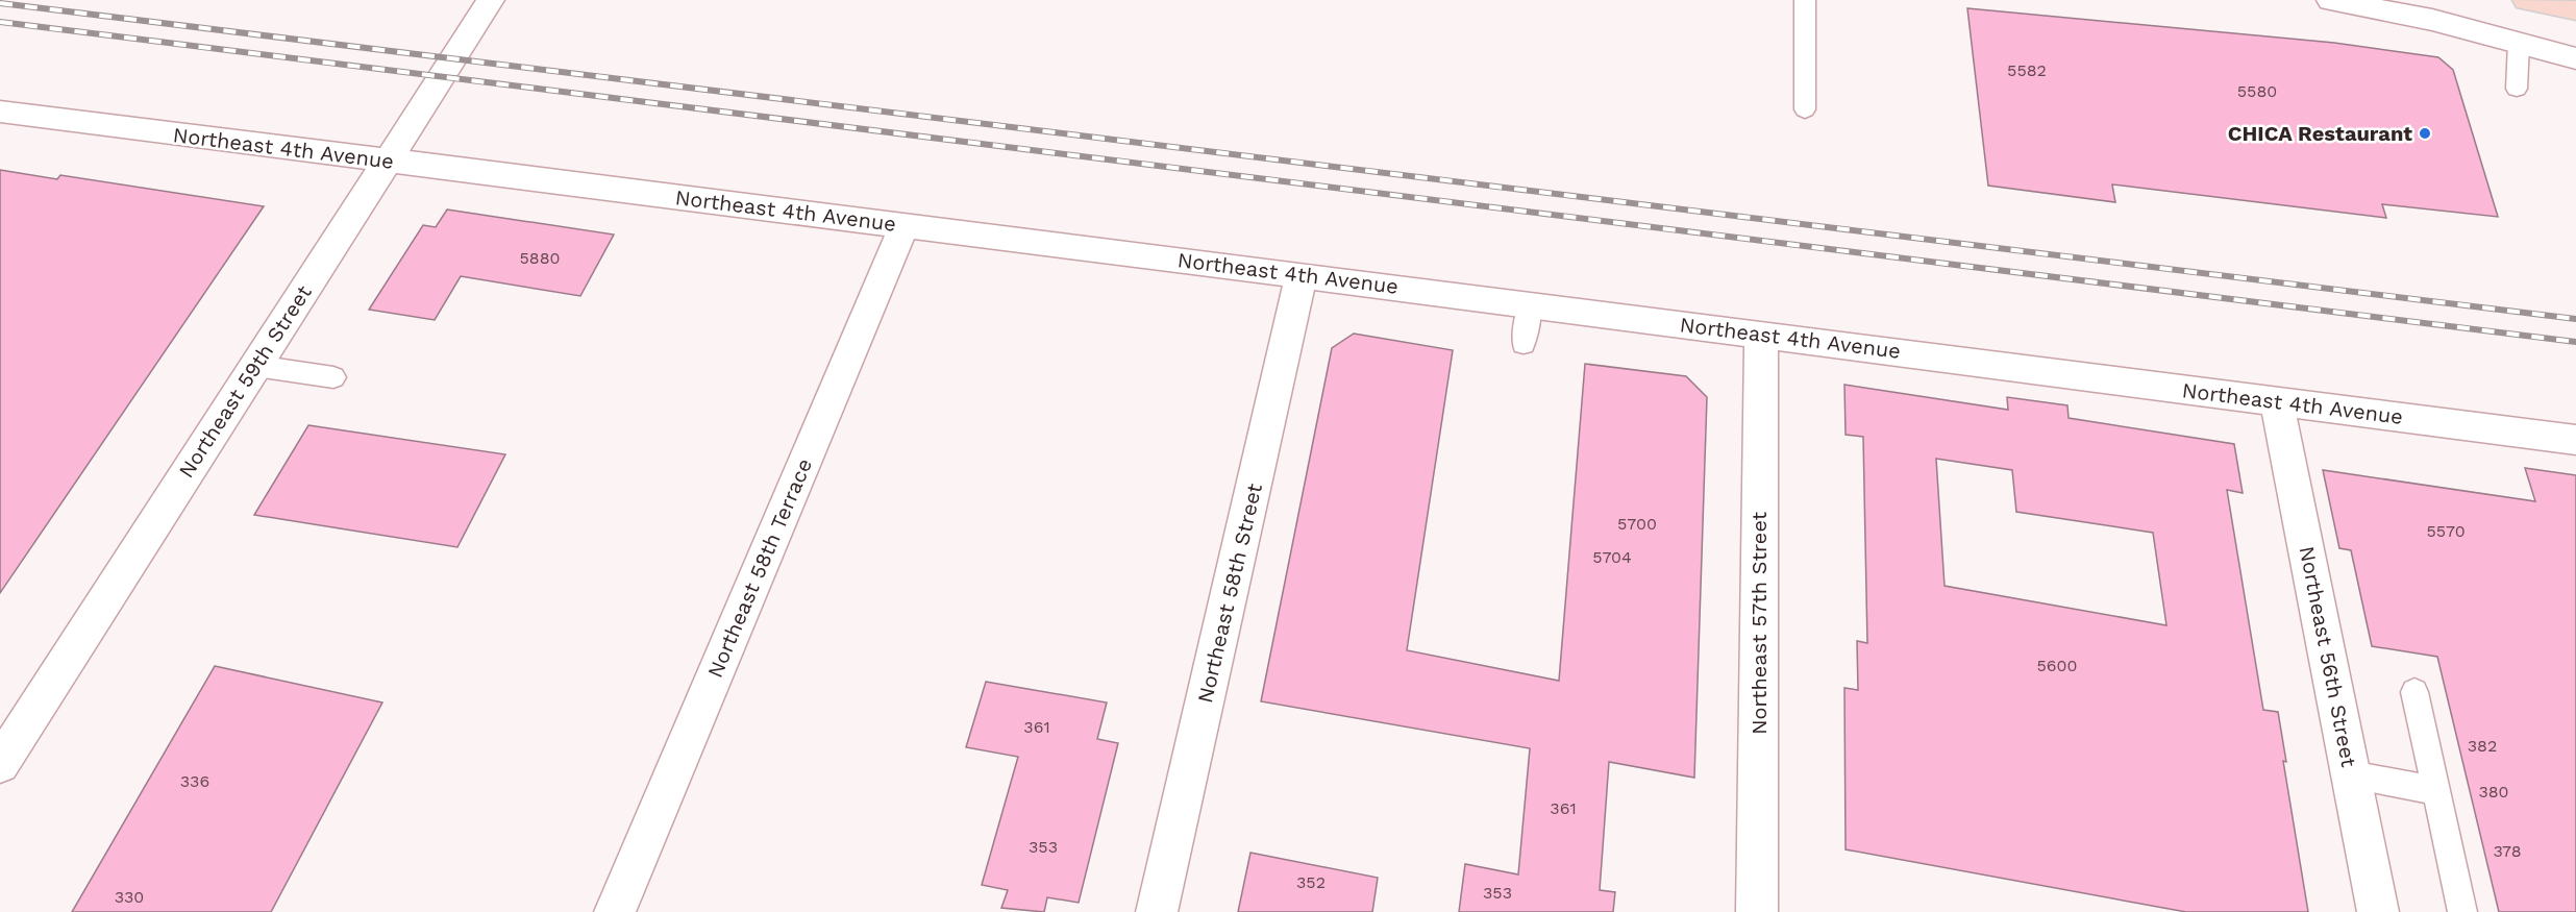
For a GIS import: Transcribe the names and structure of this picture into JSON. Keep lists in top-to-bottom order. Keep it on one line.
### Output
{"streets":{"street":["Northeast 4th Avenue","Northeast 59th Street","Northeast 58th Terrace","Northeast 58th Street","Northeast 57th Street","Northeast 56th Street"]},"crossings":[["Northeast 4th Avenue","Northeast 59th Street"],["Northeast 4th Avenue","Northeast 58th Terrace"],["Northeast 4th Avenue","Northeast 58th Street"],["Northeast 4th Avenue","Northeast 57th Street"],["Northeast 4th Avenue","Northeast 56th Street"]],"places":["CHICA Restaurant"],"house_numbers":["5582","5580","5880","5700","5570","5704","5600","361","382","336","380","361","353","378","352","353","330"]}
